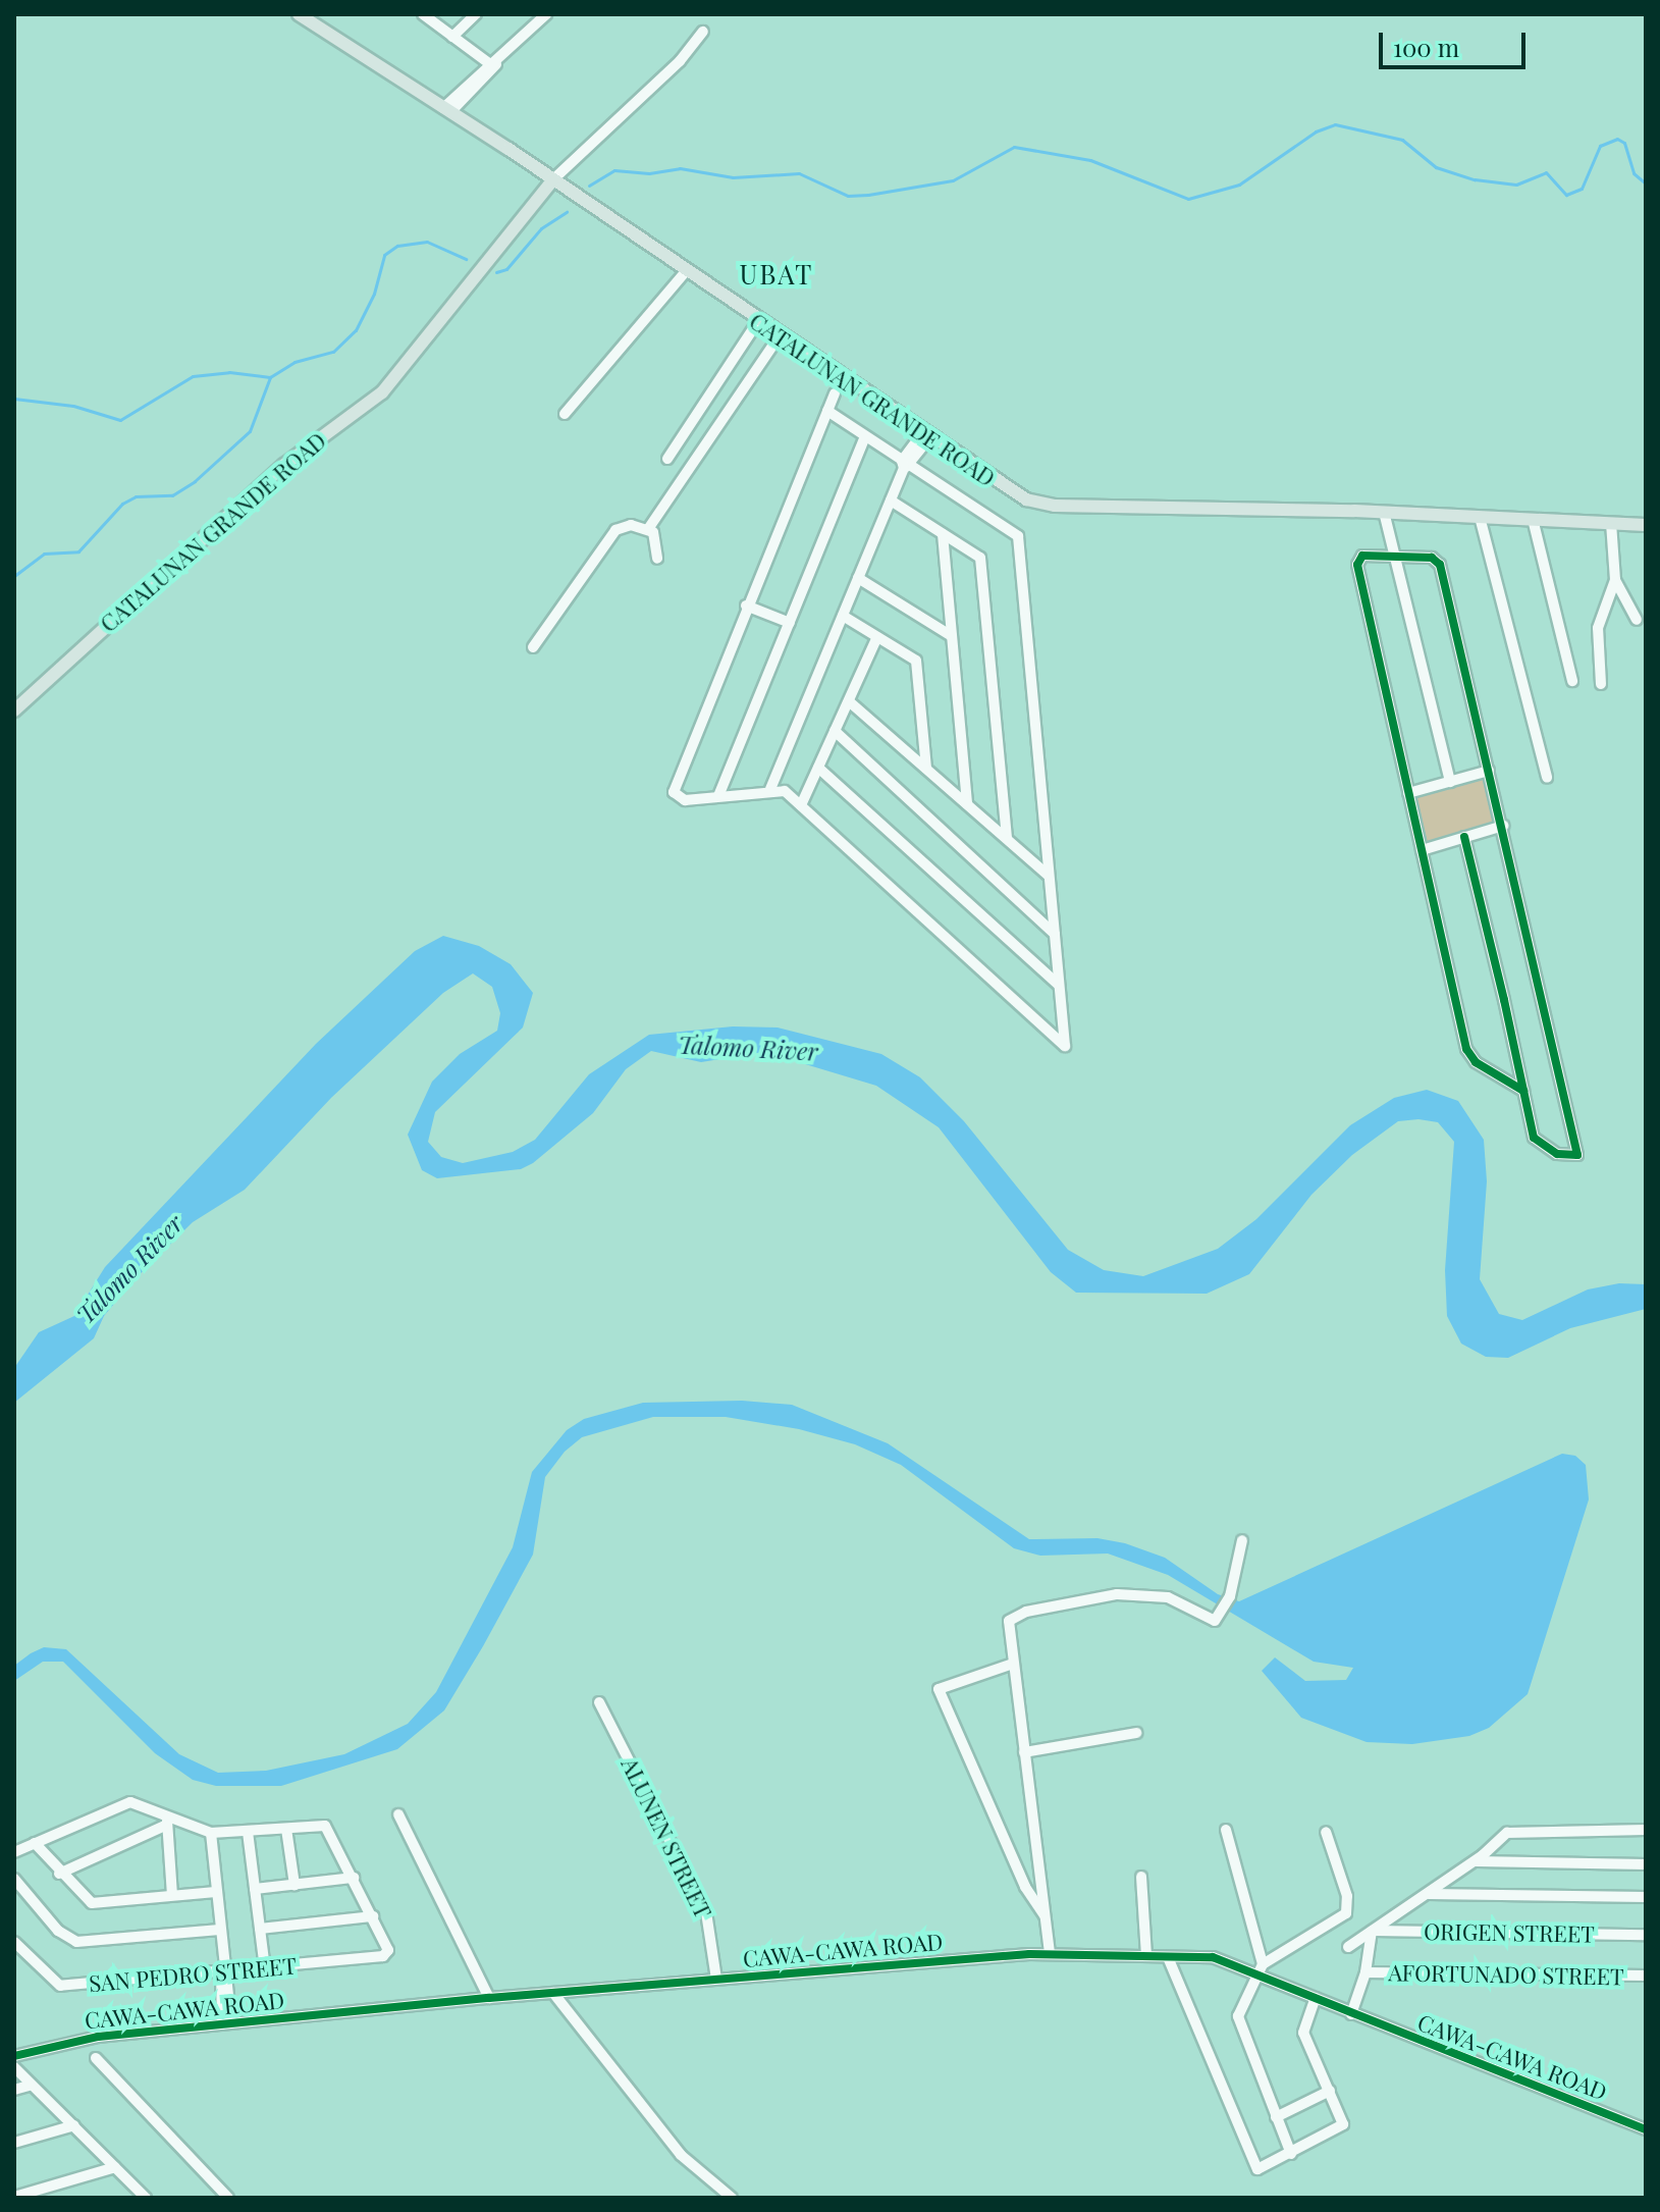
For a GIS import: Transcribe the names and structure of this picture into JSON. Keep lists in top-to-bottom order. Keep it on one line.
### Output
{"streets":{"main road":["CATALUNAN GRANDE ROAD"],"street":["ALUNEN STREET","ORIGEN STREET","CAWA-CAWA ROAD","SAN PEDRO STREET","AFORTUNADO STREET"]},"crossings":[["ALUNEN STREET","CAWA-CAWA ROAD"]],"districts":["UBAT"],"water":["Talomo River"],"scale_bar":"100 m"}
